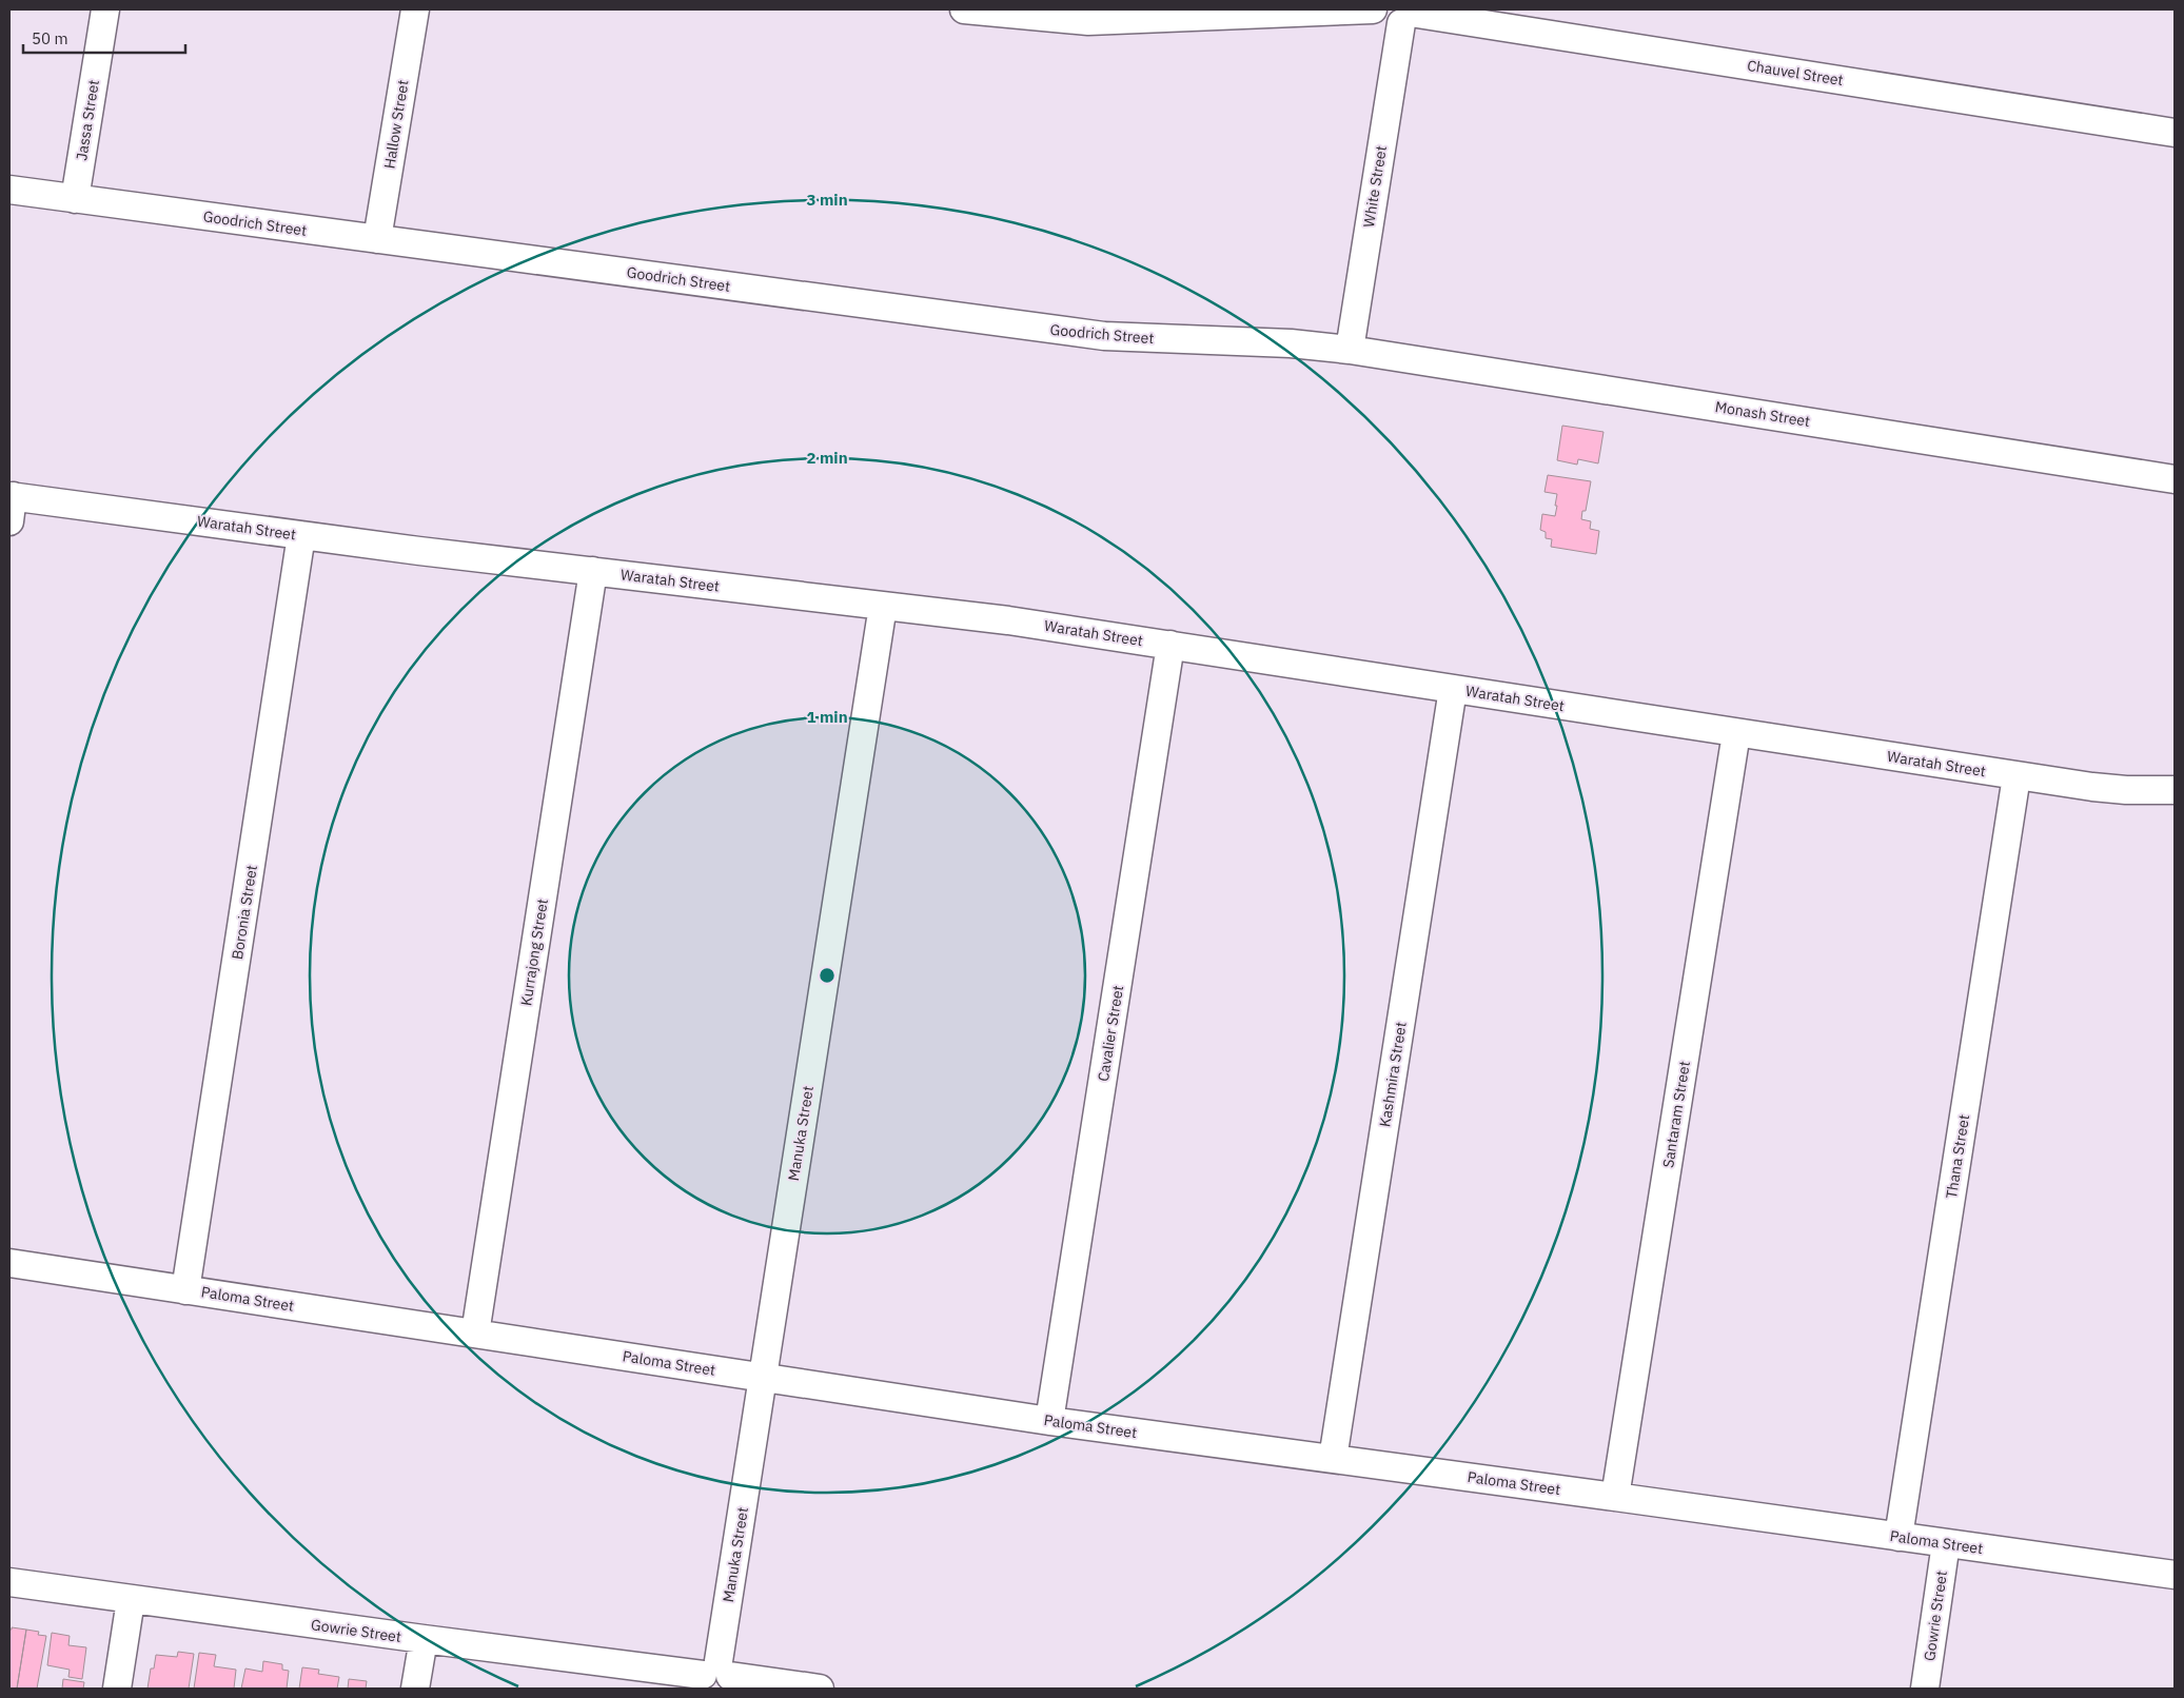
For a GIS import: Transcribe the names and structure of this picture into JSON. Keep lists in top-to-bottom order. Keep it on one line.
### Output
{"streets":{"street":["Chauvel Street","Jassa Street","Hallow Street","White Street","Goodrich Street","Monash Street","Waratah Street","Boronia Street","Kurrajong Street","Cavalier Street","Kashmira Street","Santaram Street","Manuka Street","Thana Street","Paloma Street","Gowrie Street"]},"crossings":[["Chauvel Street","White Street"],["Jassa Street","Goodrich Street"],["Hallow Street","Goodrich Street"],["White Street","Goodrich Street"],["White Street","Monash Street"],["Goodrich Street","Monash Street"],["Waratah Street","Boronia Street"],["Waratah Street","Kurrajong Street"],["Waratah Street","Cavalier Street"],["Waratah Street","Kashmira Street"],["Waratah Street","Santaram Street"],["Waratah Street","Manuka Street"],["Waratah Street","Thana Street"],["Boronia Street","Paloma Street"],["Kurrajong Street","Paloma Street"],["Cavalier Street","Paloma Street"],["Kashmira Street","Paloma Street"],["Santaram Street","Paloma Street"],["Manuka Street","Paloma Street"],["Manuka Street","Gowrie Street"],["Thana Street","Paloma Street"],["Paloma Street","Gowrie Street"]],"scale_bar":"50 m","rings":["3 min","2 min","1 min"]}
